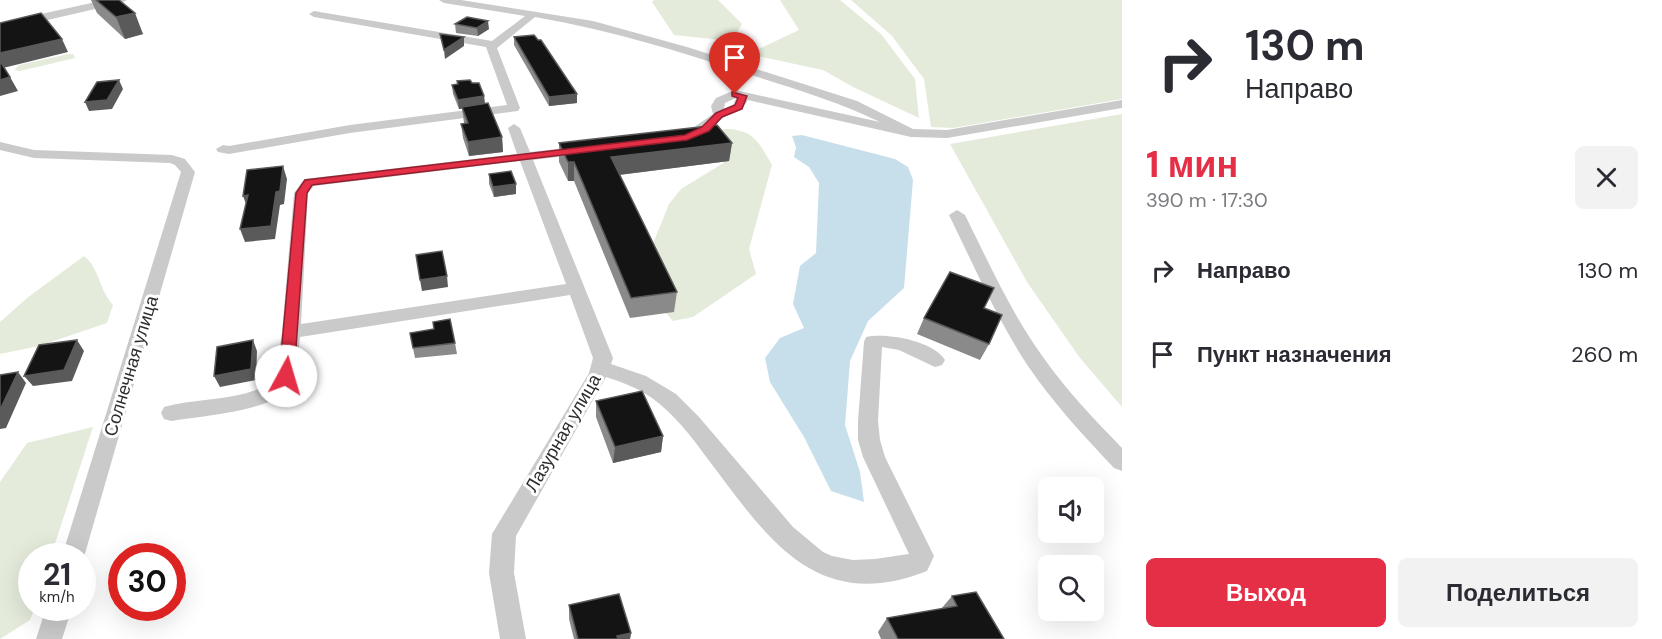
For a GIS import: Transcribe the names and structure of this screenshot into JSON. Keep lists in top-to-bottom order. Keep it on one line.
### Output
{"streets":{"street":["Солнечная улица","Лазурная улица"]},"page":{"turn":["130 m","Направо"],"heading":["1 мин","390 m · 17:30"],"list":[{"name":"Направо","value":"130 m"},{"name":"Пункт назначения","value":"260 m"}],"speed":"21 km/h","limit":"30","buttons":["Выход","Поделиться"]}}
